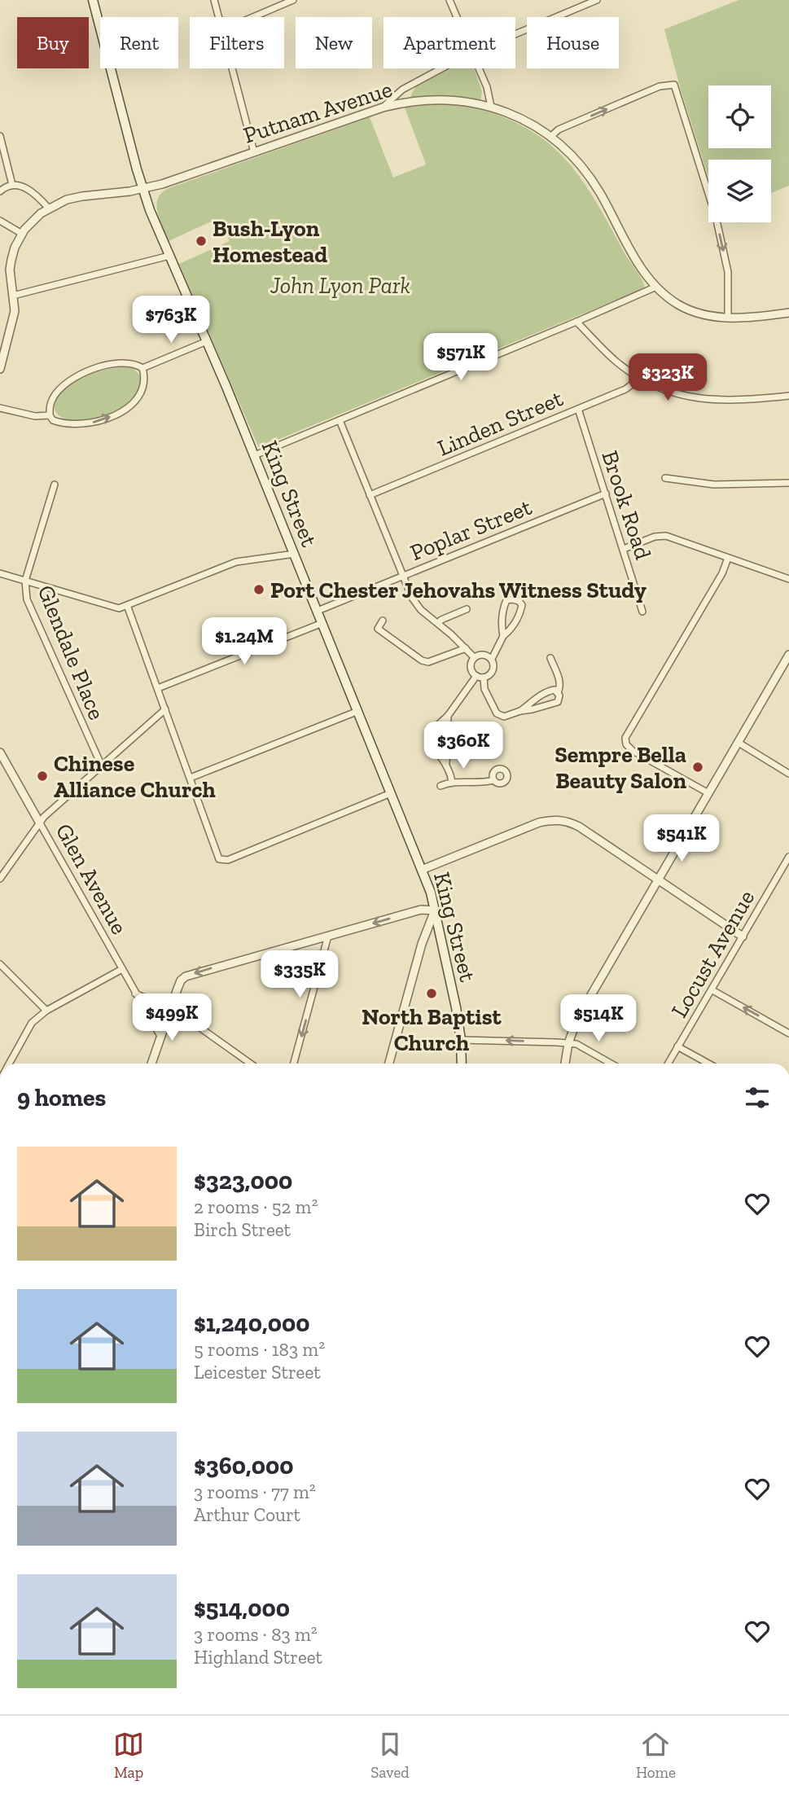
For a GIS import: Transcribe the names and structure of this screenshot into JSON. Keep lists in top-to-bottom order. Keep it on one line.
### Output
{"streets":{"main road":["King Street"],"street":["Putnam Avenue","Linden Street","Brook Road","Poplar Street","Glendale Place","Glen Avenue","Locust Avenue"]},"crossings":[["Putnam Avenue","King Street"],["Linden Street","Brook Road"],["King Street","Poplar Street"],["Brook Road","Poplar Street"]],"parks":["John Lyon Park"],"places":["Bush-Lyon Homestead","Port Chester Jehovahs Witness Study","Sempre Bella Beauty Salon","Chinese Alliance Church","North Baptist Church"],"page":{"chip":["Buy","Rent","Filters","New","Apartment","House"],"price":["$763K","$571K","$323K","$1.24M","$360K","$541K","$335K","$499K","$514K"],"heading":"9 homes","list":[{"name":"$323,000","note":"2 rooms · 52 m² · Birch Street"},{"name":"$1,240,000","note":"5 rooms · 183 m² · Leicester Street"},{"name":"$360,000","note":"3 rooms · 77 m² · Arthur Court"},{"name":"$514,000","note":"3 rooms · 83 m² · Highland Street"}],"tabs":["Map","Saved","Home"]}}
